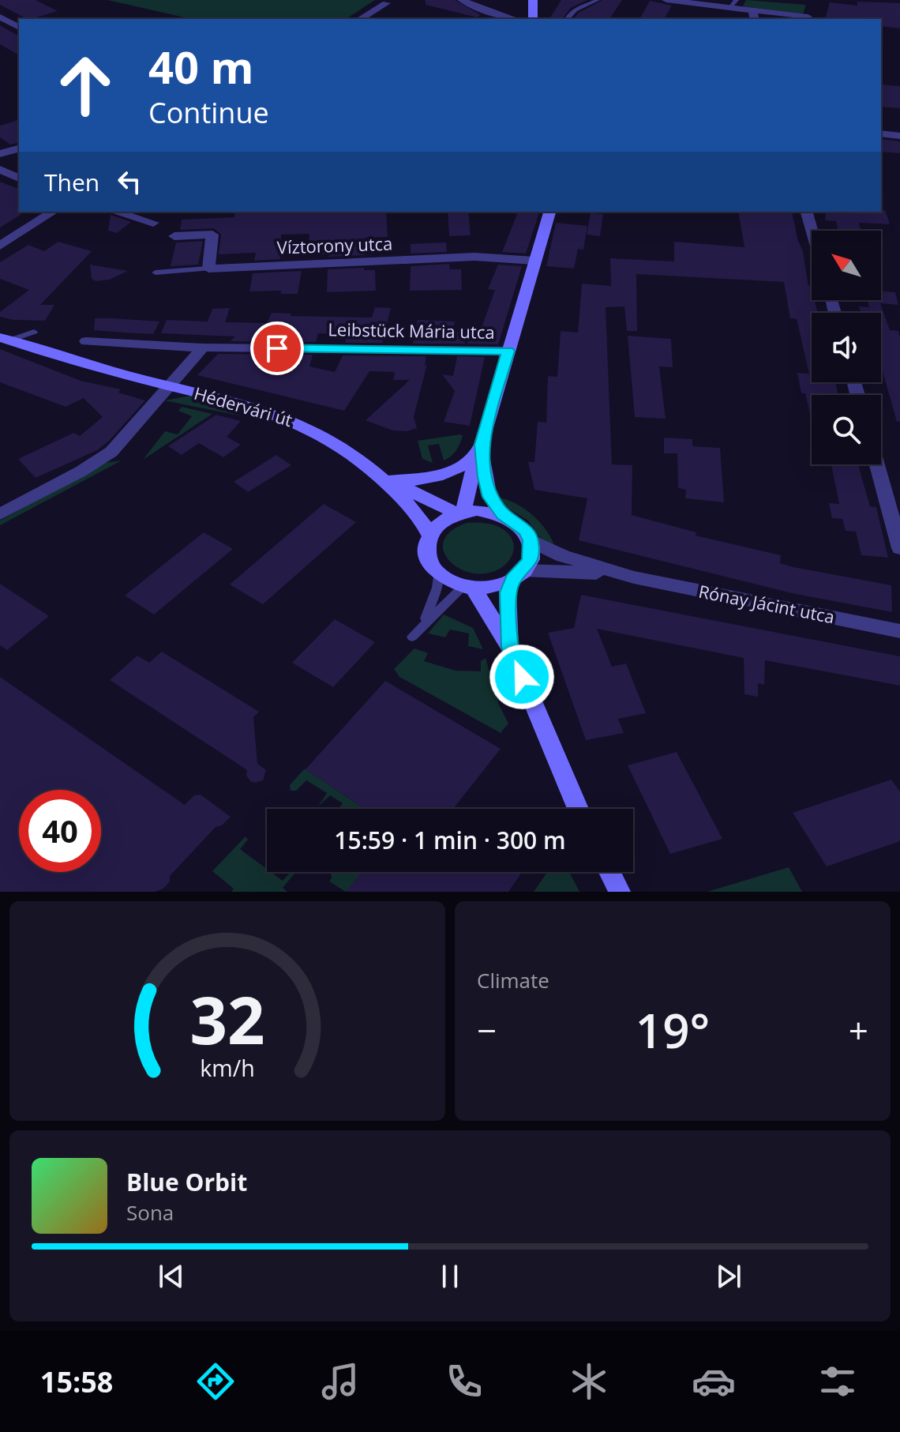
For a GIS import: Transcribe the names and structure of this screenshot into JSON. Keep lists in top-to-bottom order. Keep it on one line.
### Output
{"streets":{"street":["Víztorony utca","Leibstück Mária utca","Hédervári út","Rónay Jácint utca"]},"crossings":[["Leibstück Mária utca","Hédervári út"],["Hédervári út","Rónay Jácint utca"]],"north":"top left","page":{"turn":["40 m","Continue"],"then":"Then","limit":"40","trip":"15:59 · 1 min · 300 m","tile":"Climate","heat":["−","19°","+"],"song":["Blue Orbit","Sona"],"tabs":"15:58","gauge":["32","km/h"]}}
